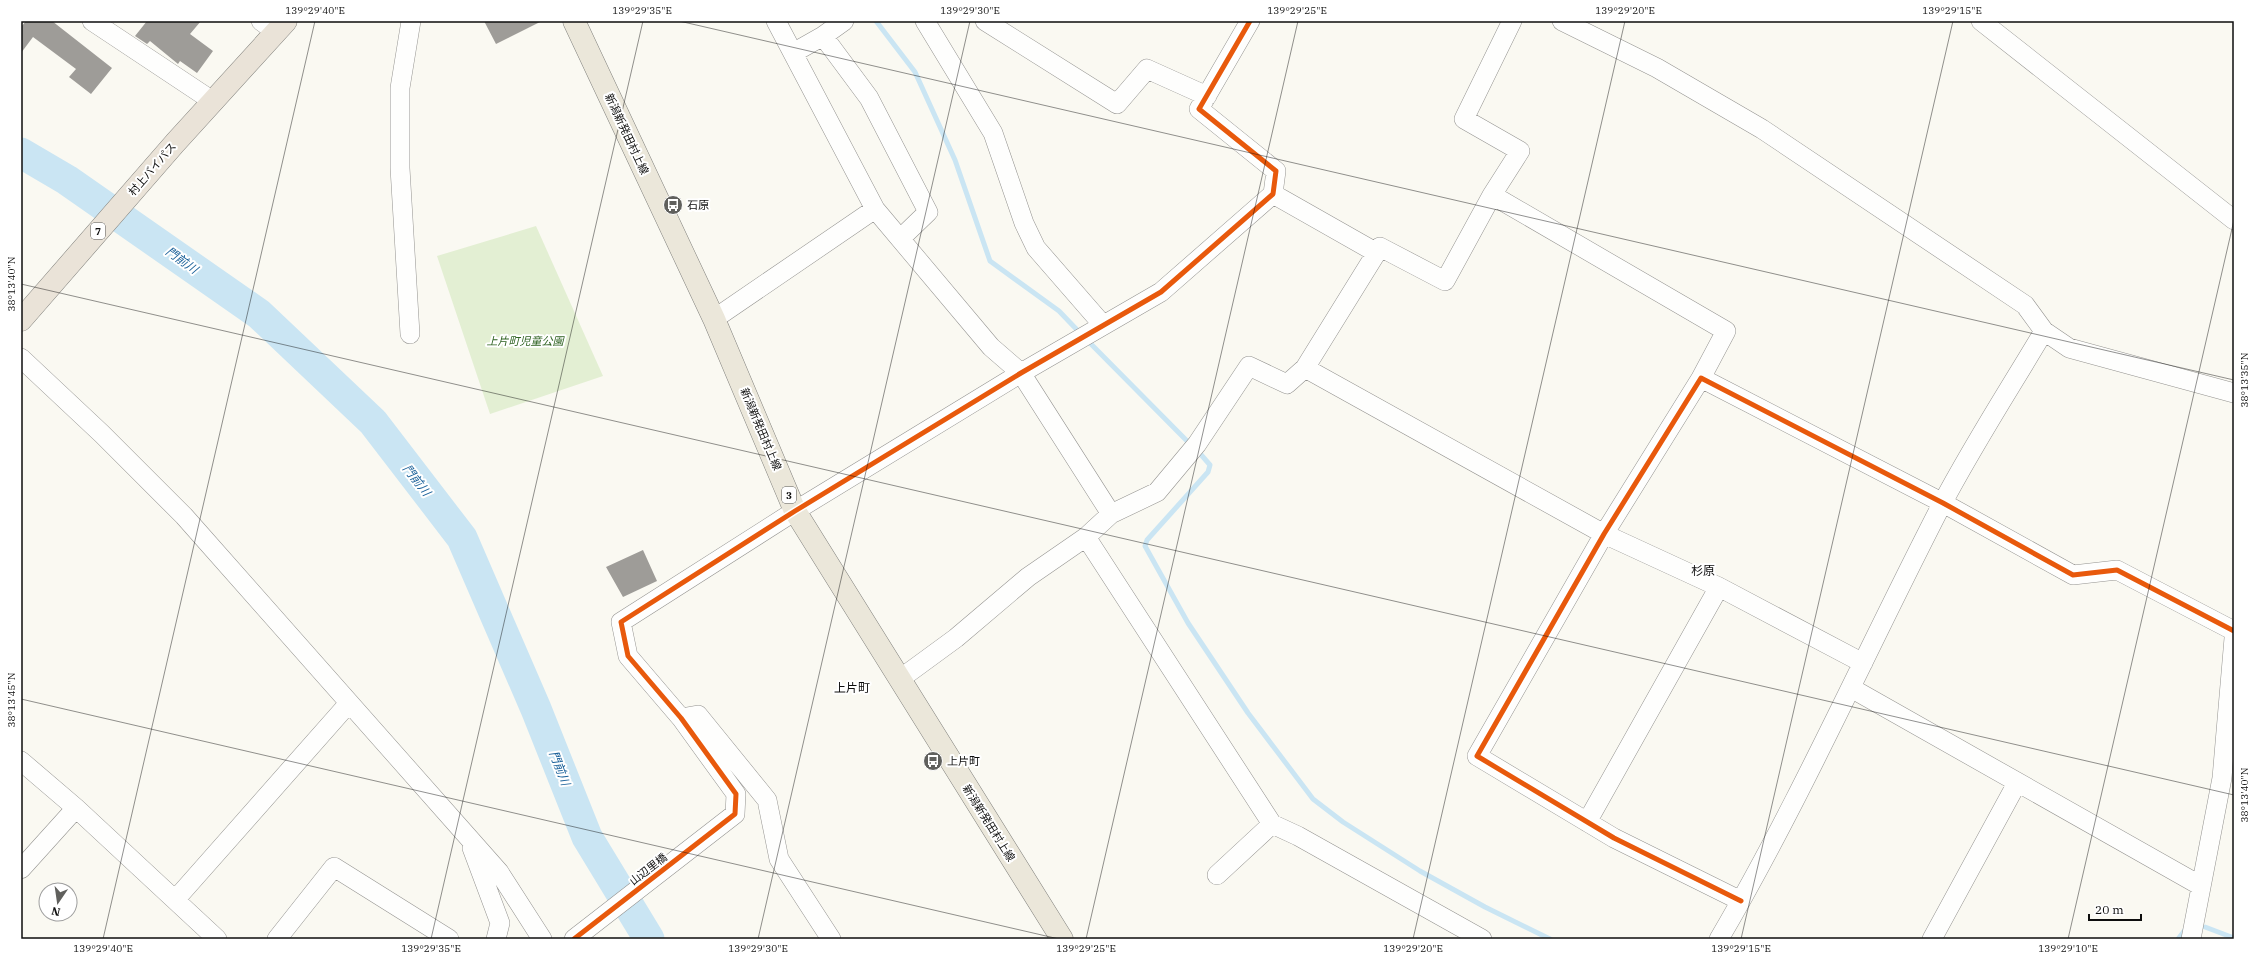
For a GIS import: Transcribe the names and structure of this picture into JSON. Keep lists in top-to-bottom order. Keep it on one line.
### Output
{"streets":{"highway":["村上バイパス","7"],"main road":["新潟新発田村上線","3"],"street":["山辺里橋"]},"districts":["杉原","上片町"],"water":["門前川"],"parks":["上片町児童公園"],"places":{"bus stop":["石原","上片町"]},"scale_bar":"20 m","north":"bottom","coordinates":["139°29'40\"E","139°29'35\"E","139°29'30\"E","139°29'25\"E","139°29'20\"E","139°29'15\"E","38°13'40\"N","38°13'35\"N","38°13'45\"N","139°29'10\"E"]}
